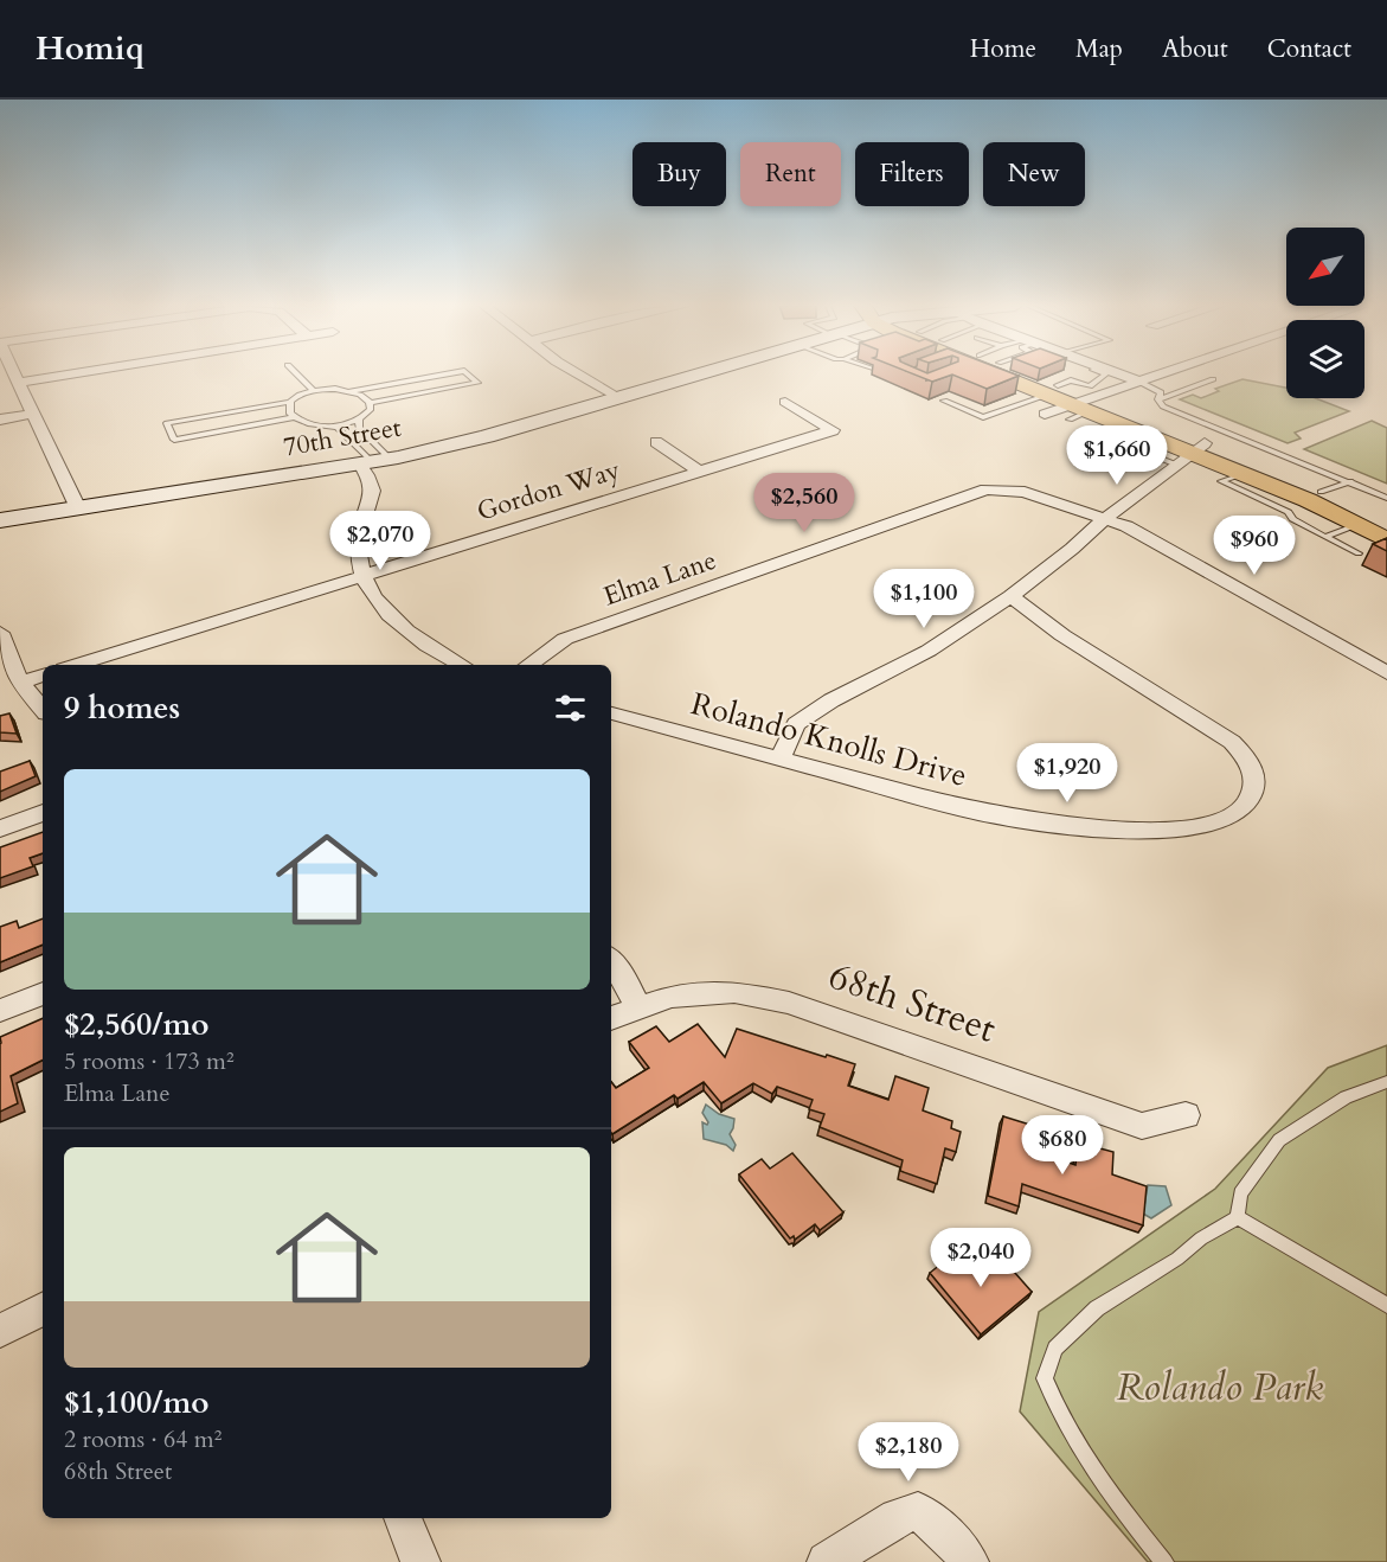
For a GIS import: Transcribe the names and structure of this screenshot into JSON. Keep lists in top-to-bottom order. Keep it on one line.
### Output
{"streets":{"main road":["70th Street"],"street":["Gordon Way","Elma Lane","Rolando Knolls Drive","68th Street"]},"parks":["Rolando Park"],"north":"bottom left","page":{"header":"Homiq","nav":["Home","Map","About","Contact"],"chip":["Buy","Rent","Filters","New"],"price":["$1,660","$2,560","$2,070","$960","$1,100","$1,920","$680","$2,040","$2,180"],"heading":"9 homes","list":[{"name":"$2,560/mo","note":"5 rooms · 173 m² · Elma Lane"},{"name":"$1,100/mo","note":"2 rooms · 64 m² · 68th Street"}]}}
